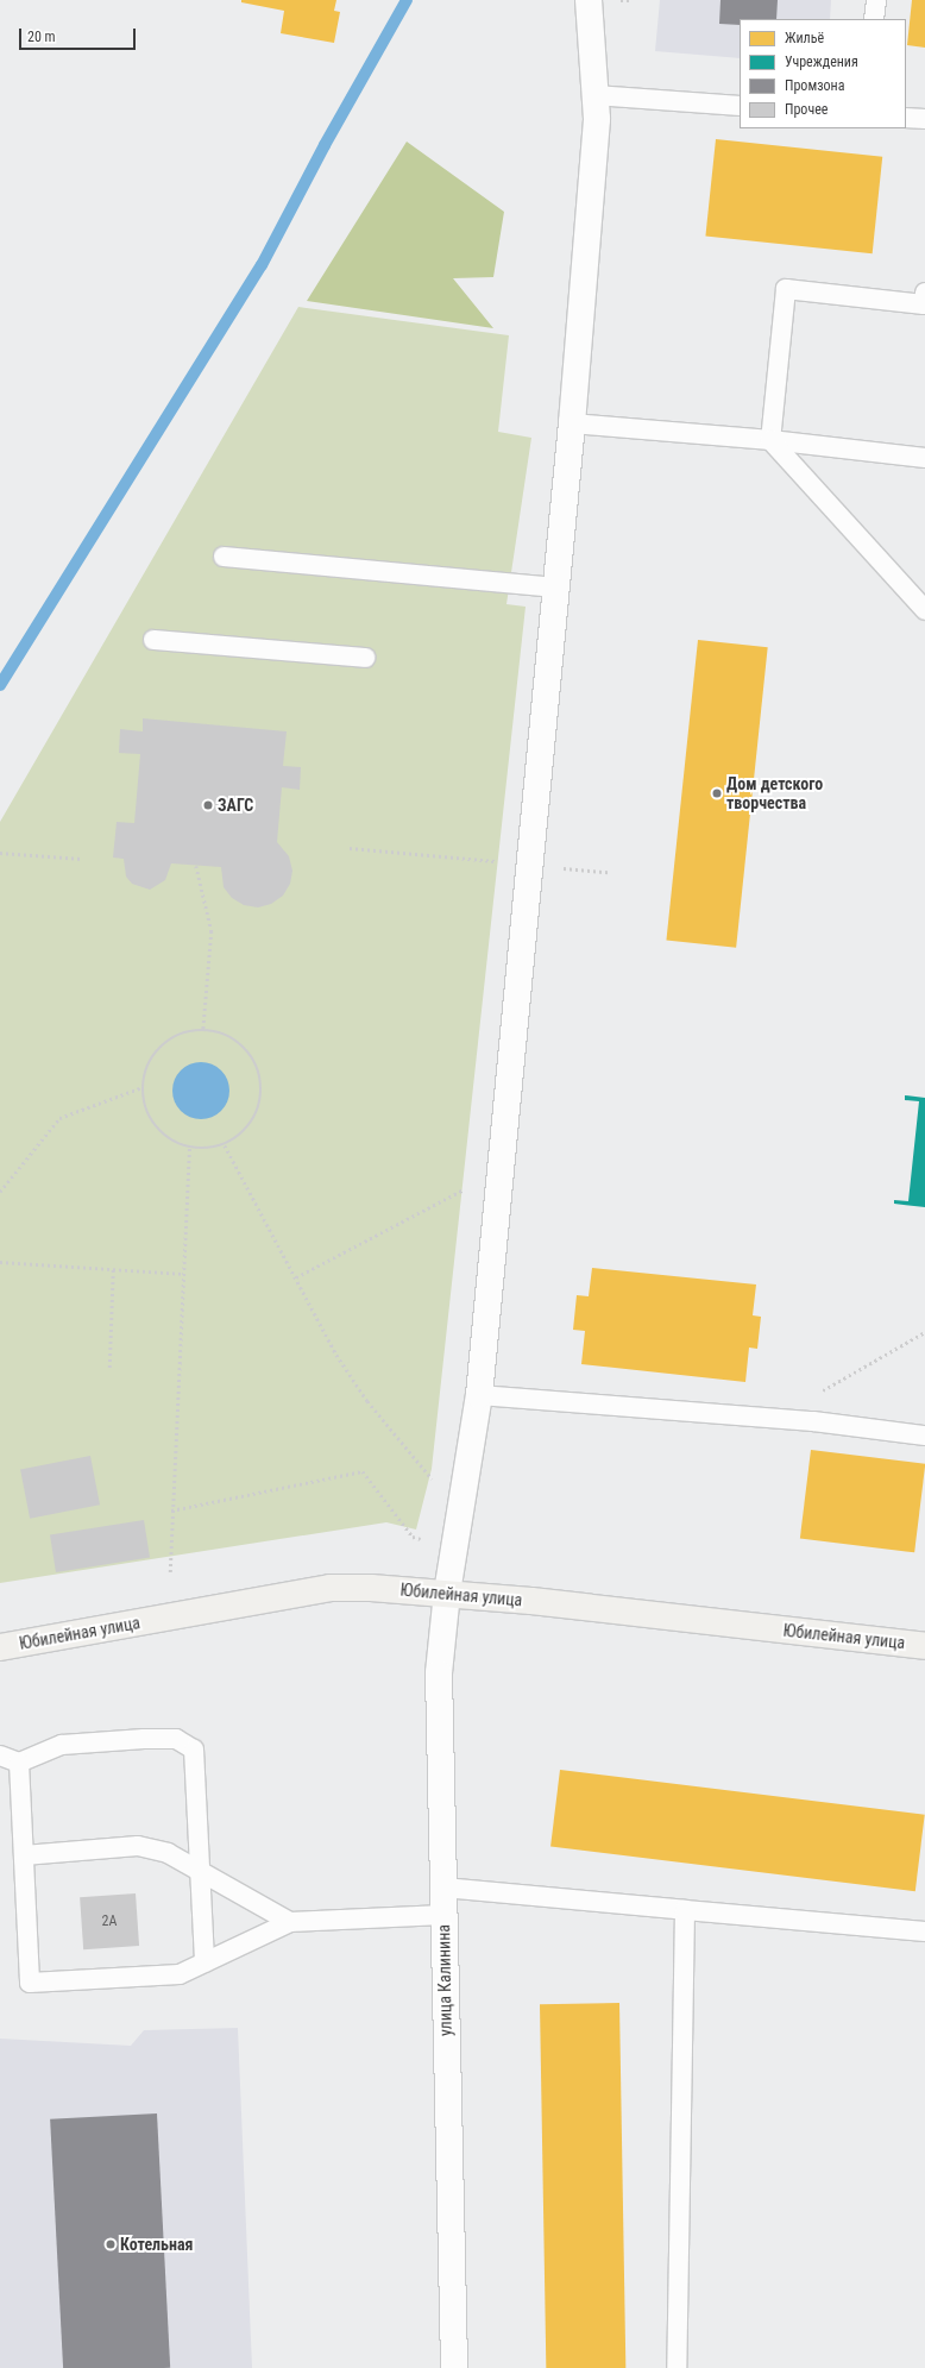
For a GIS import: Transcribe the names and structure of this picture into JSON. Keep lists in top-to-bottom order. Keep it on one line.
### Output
{"streets":{"main road":["Юбилейная улица"],"street":["улица Калинина"]},"crossings":[["Юбилейная улица","улица Калинина"]],"places":["Дом детского творчества","ЗАГС","Котельная"],"house_numbers":["2А"],"legend":["Жильё","Учреждения","Промзона","Прочее"],"scale_bar":"20 m"}
